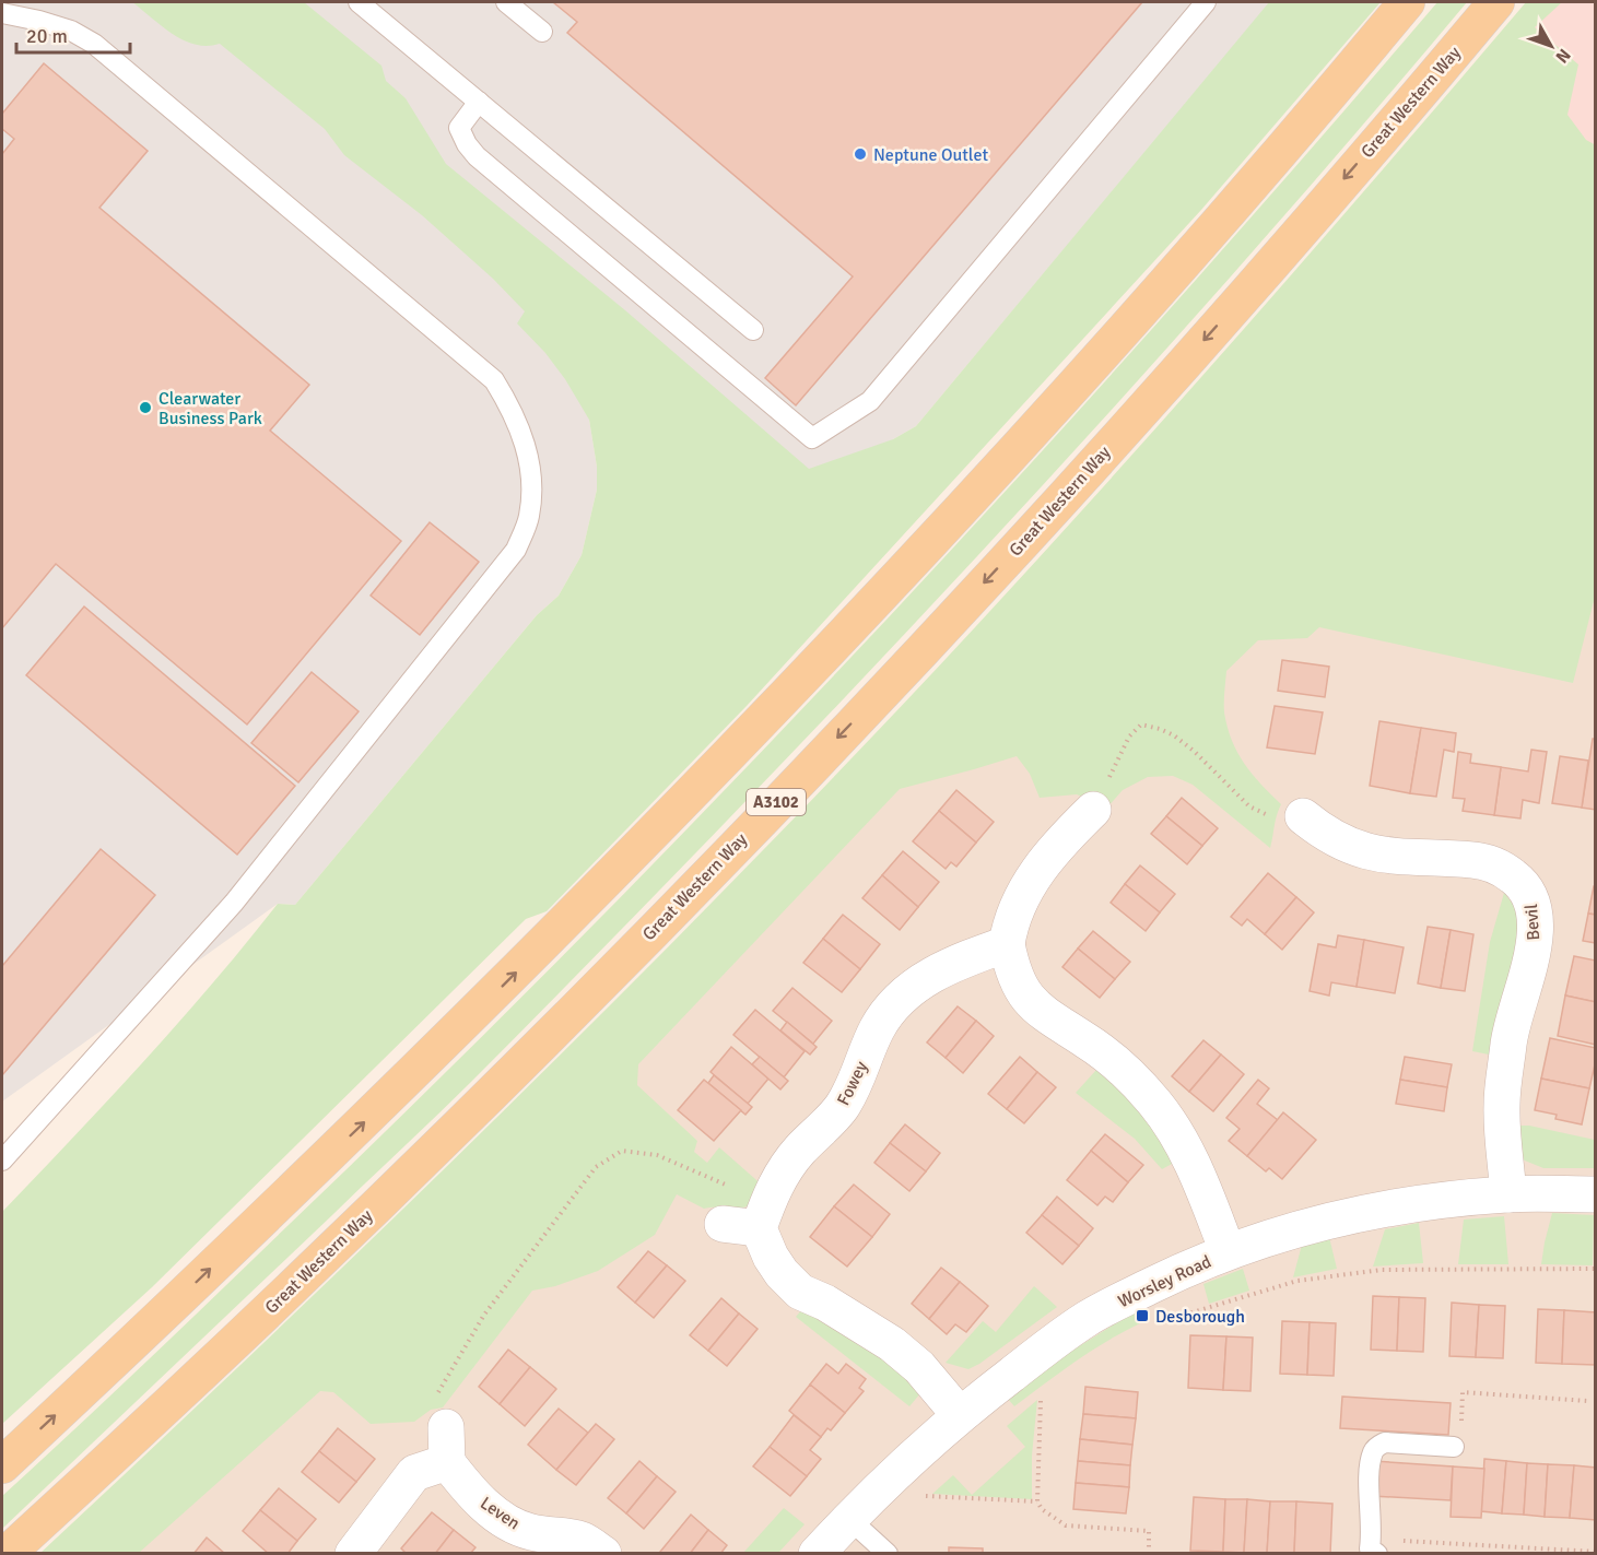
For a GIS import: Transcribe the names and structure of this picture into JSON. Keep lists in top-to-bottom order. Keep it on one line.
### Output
{"streets":{"main road":["Great Western Way","A3102"],"street":["Bevil","Fowey","Worsley Road","Leven"]},"crossings":[["Bevil","Worsley Road"]],"places":{"other":["Neptune Outlet","Clearwater Business Park"],"transit":["Desborough"]},"scale_bar":"20 m","north":"bottom right"}
